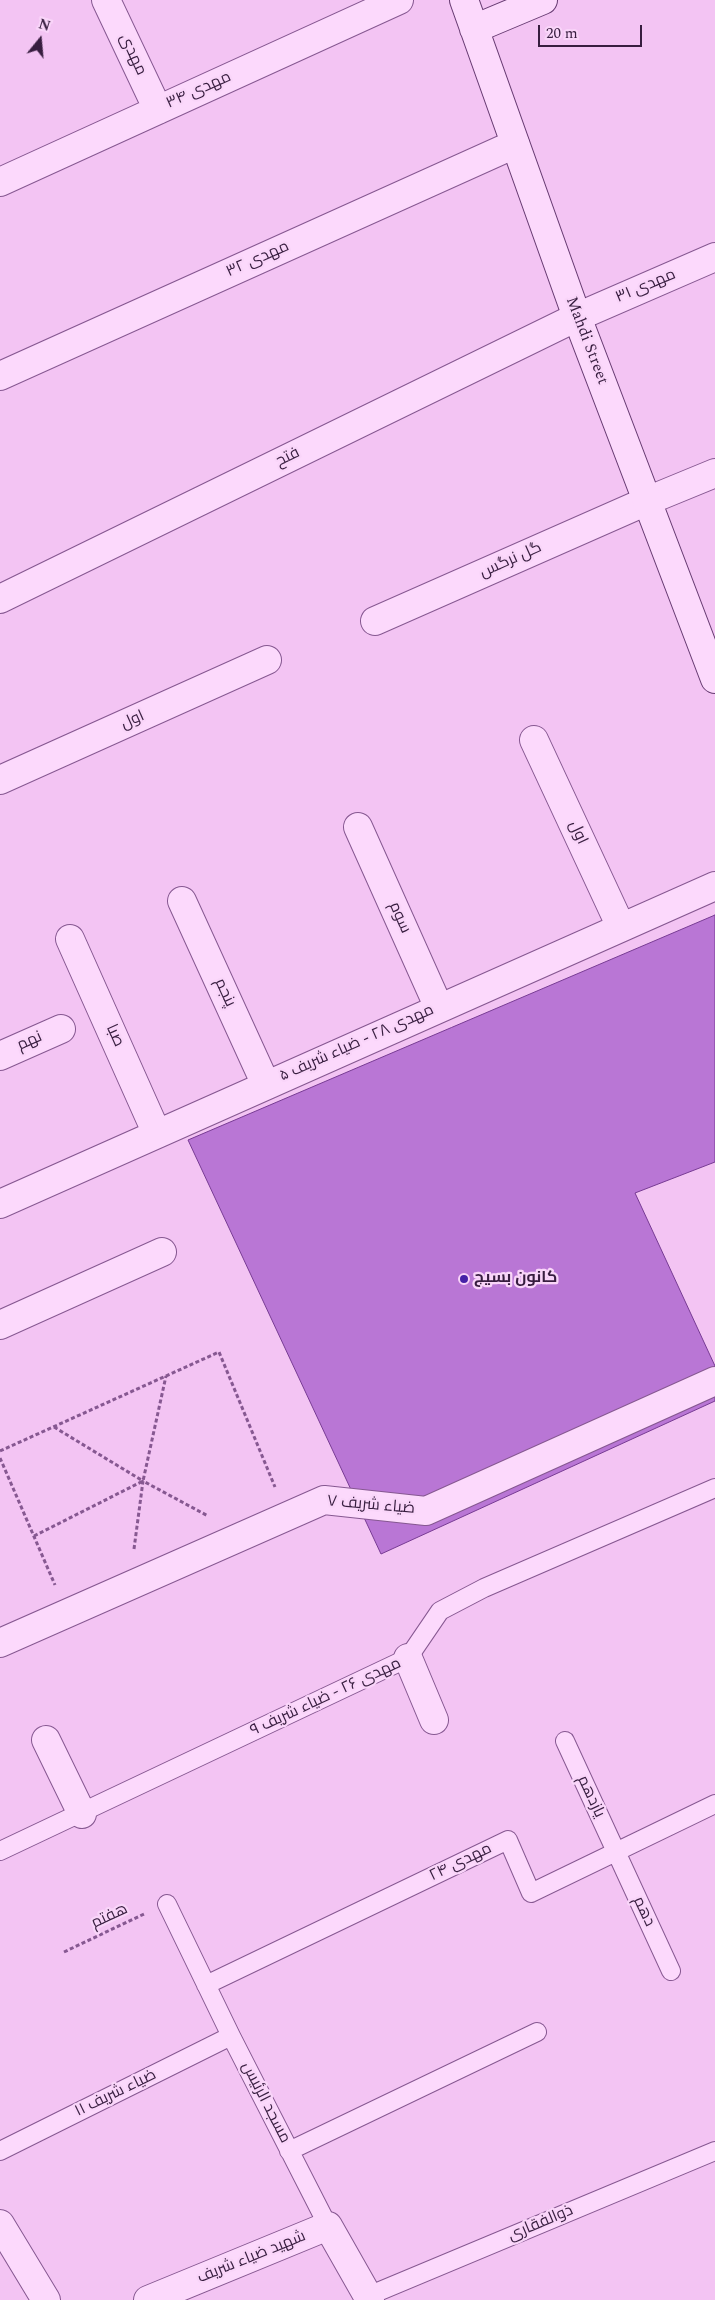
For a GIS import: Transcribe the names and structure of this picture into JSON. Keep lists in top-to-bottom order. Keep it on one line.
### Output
{"streets":{"street":["مهدی","مهدی ۳۴","مهدی ۳۲","مهدی ۳۱","Mahdi Street","فتح","گل نرگس","اول","سوم","پنجم","صبا","نهم","مهدی ۲۸ - ضیاء شریف ۵","ضیاء شریف ۷","مسجد الرئیس","شهید ضیاء شریف"],"lane":["مهدی ۲۶ - ضیاء شریف ۹","یازدهم","مهدی ۲۴","دهم","ضیاء شریف ۱۱","ذوالفقاری"],"path":["هفتم"]},"crossings":[["مهدی","مهدی ۳۴"],["مهدی ۳۲","Mahdi Street"],["مهدی ۳۱","Mahdi Street"],["مهدی ۳۱","فتح"],["Mahdi Street","فتح"],["Mahdi Street","گل نرگس"],["اول","مهدی ۲۸ - ضیاء شریف ۵"],["سوم","مهدی ۲۸ - ضیاء شریف ۵"],["پنجم","مهدی ۲۸ - ضیاء شریف ۵"],["صبا","مهدی ۲۸ - ضیاء شریف ۵"],["یازدهم","مهدی ۲۴"],["یازدهم","دهم"],["مهدی ۲۴","دهم"],["مهدی ۲۴","مسجد الرئیس"],["هفتم","مسجد الرئیس"],["ضیاء شریف ۱۱","مسجد الرئیس"],["مسجد الرئیس","ذوالفقاری"],["مسجد الرئیس","شهید ضیاء شریف"]],"places":["کانون بسیج"],"scale_bar":"20 m","north":"top"}
